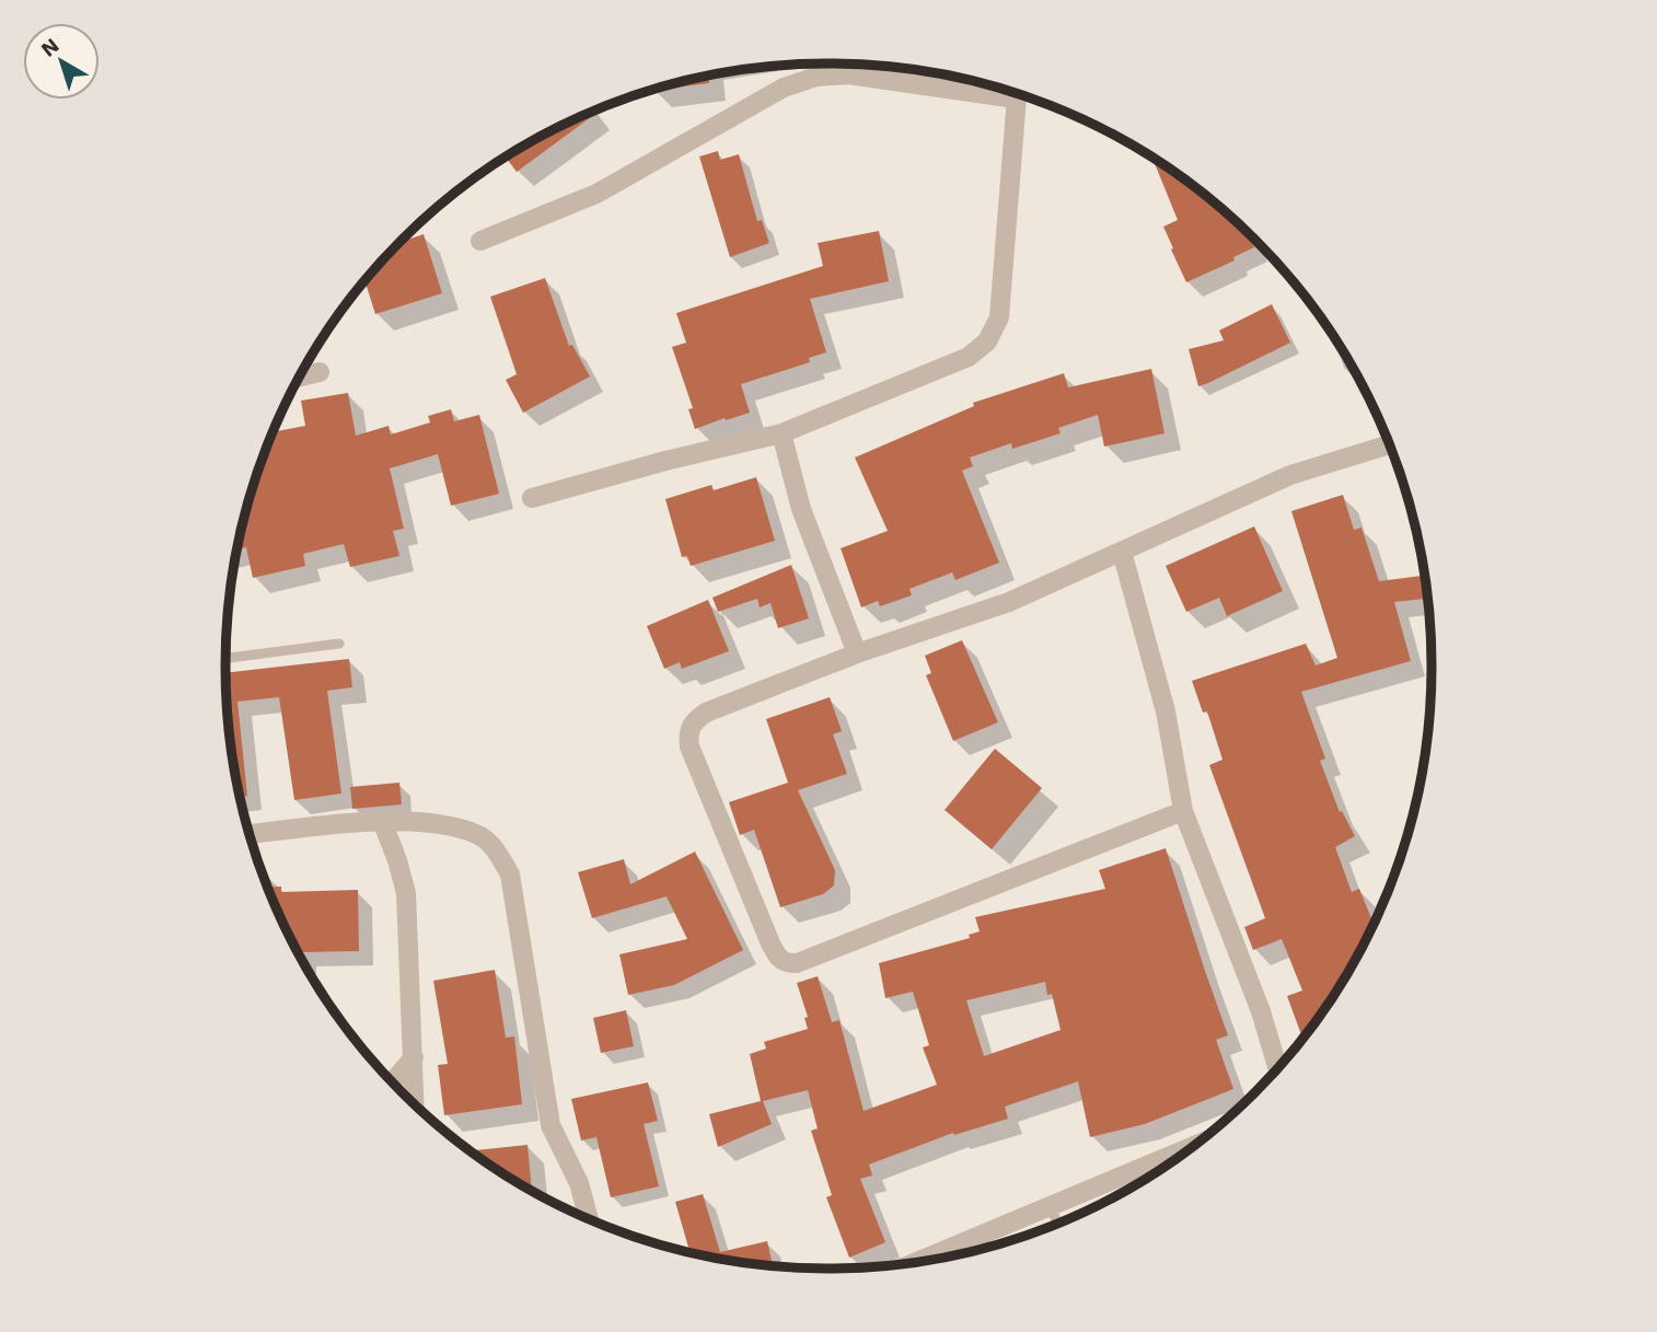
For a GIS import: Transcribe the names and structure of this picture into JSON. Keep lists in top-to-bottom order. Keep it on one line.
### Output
{"north":"top left"}
